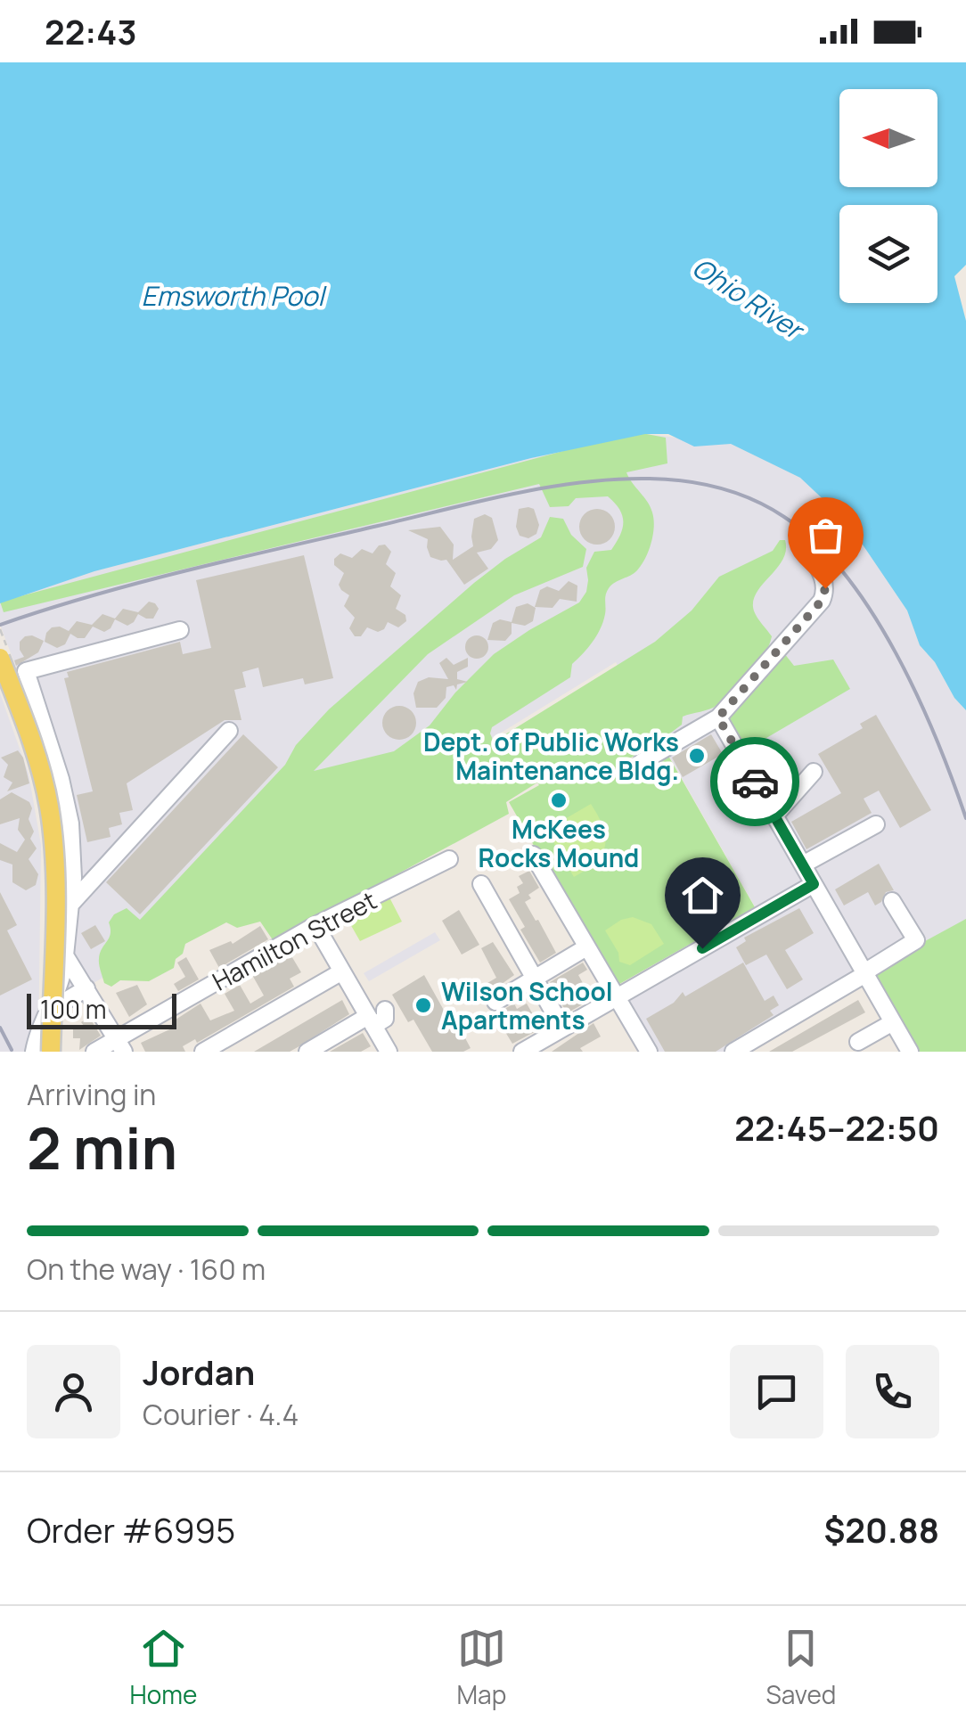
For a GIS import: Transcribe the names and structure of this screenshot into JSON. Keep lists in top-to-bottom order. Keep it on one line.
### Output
{"streets":{"street":["Hamilton Street"]},"water":["Emsworth Pool","Ohio River"],"places":["Dept. of Public Works Maintenance Bldg.","McKees Rocks Mound","Wilson School Apartments"],"scale_bar":"100 m","north":"left","page":{"status":"22:43","scale":"100 m","heading":["2 min","Arriving in","22:45–22:50"],"panel":["Jordan","Courier · 4.4","Order #6995","$20.88"],"bar":"On the way · 160 m","tabs":["Home","Map","Saved"]}}
